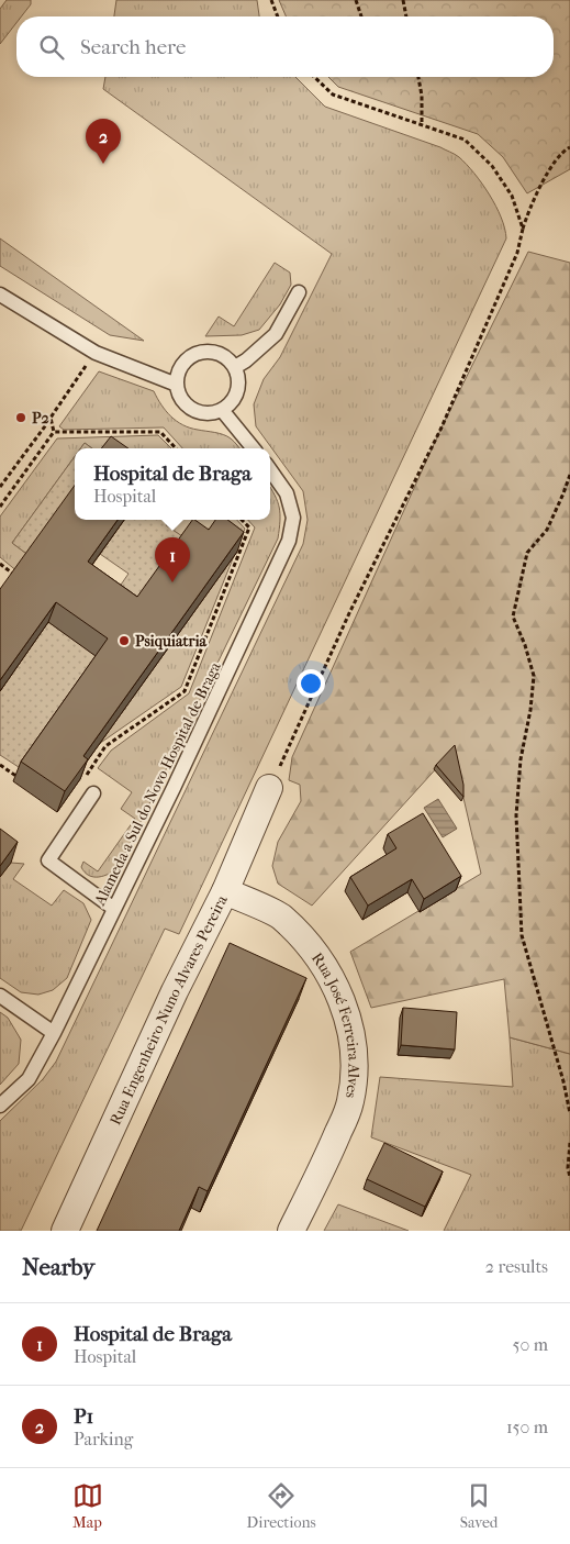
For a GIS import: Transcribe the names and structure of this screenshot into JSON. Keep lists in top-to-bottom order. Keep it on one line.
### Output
{"streets":{"street":["Rua Engenheiro Nuno Alvares Pereira","Rua José Ferreira Alves"],"lane":["Alameda a Sul do Novo Hospital de Braga"]},"crossings":[["Rua Engenheiro Nuno Alvares Pereira","Rua José Ferreira Alves"]],"places":["P2","Psiquiatria"],"page":{"search":"Search here","pins":["2","1"],"popup":["Hospital de Braga","Hospital"],"heading":["Nearby","2 results"],"list":[{"mark":"1","name":"Hospital de Braga","note":"Hospital","value":"50 m"},{"mark":"2","name":"P1","note":"Parking","value":"150 m"}],"nav":["Map","Directions","Saved"]}}
